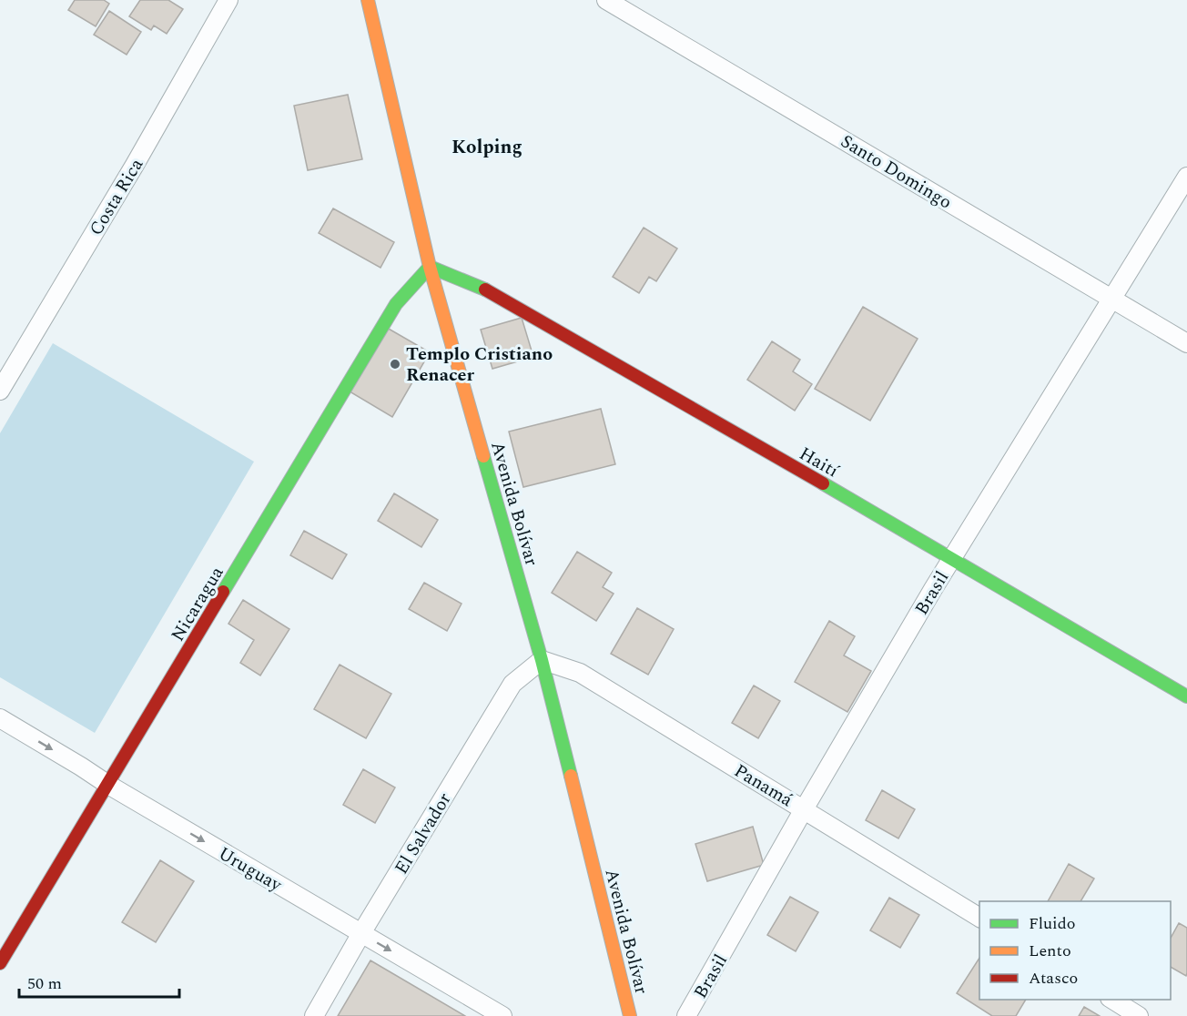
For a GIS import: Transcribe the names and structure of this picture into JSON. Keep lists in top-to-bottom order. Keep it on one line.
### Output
{"streets":{"street":["Santo Domingo","Costa Rica","Haití","Avenida Bolívar","Brasil","Nicaragua","Panamá","El Salvador","Uruguay"]},"crossings":[["Santo Domingo","Brasil"],["Haití","Avenida Bolívar"],["Haití","Brasil"],["Haití","Nicaragua"],["Avenida Bolívar","Nicaragua"],["Avenida Bolívar","Panamá"],["Avenida Bolívar","El Salvador"],["Brasil","Panamá"],["Nicaragua","Uruguay"],["Panamá","El Salvador"],["El Salvador","Uruguay"]],"one_way":["Uruguay"],"districts":["Kolping"],"places":["Templo Cristiano Renacer"],"legend":["Fluido","Lento","Atasco"],"scale_bar":"50 m"}
